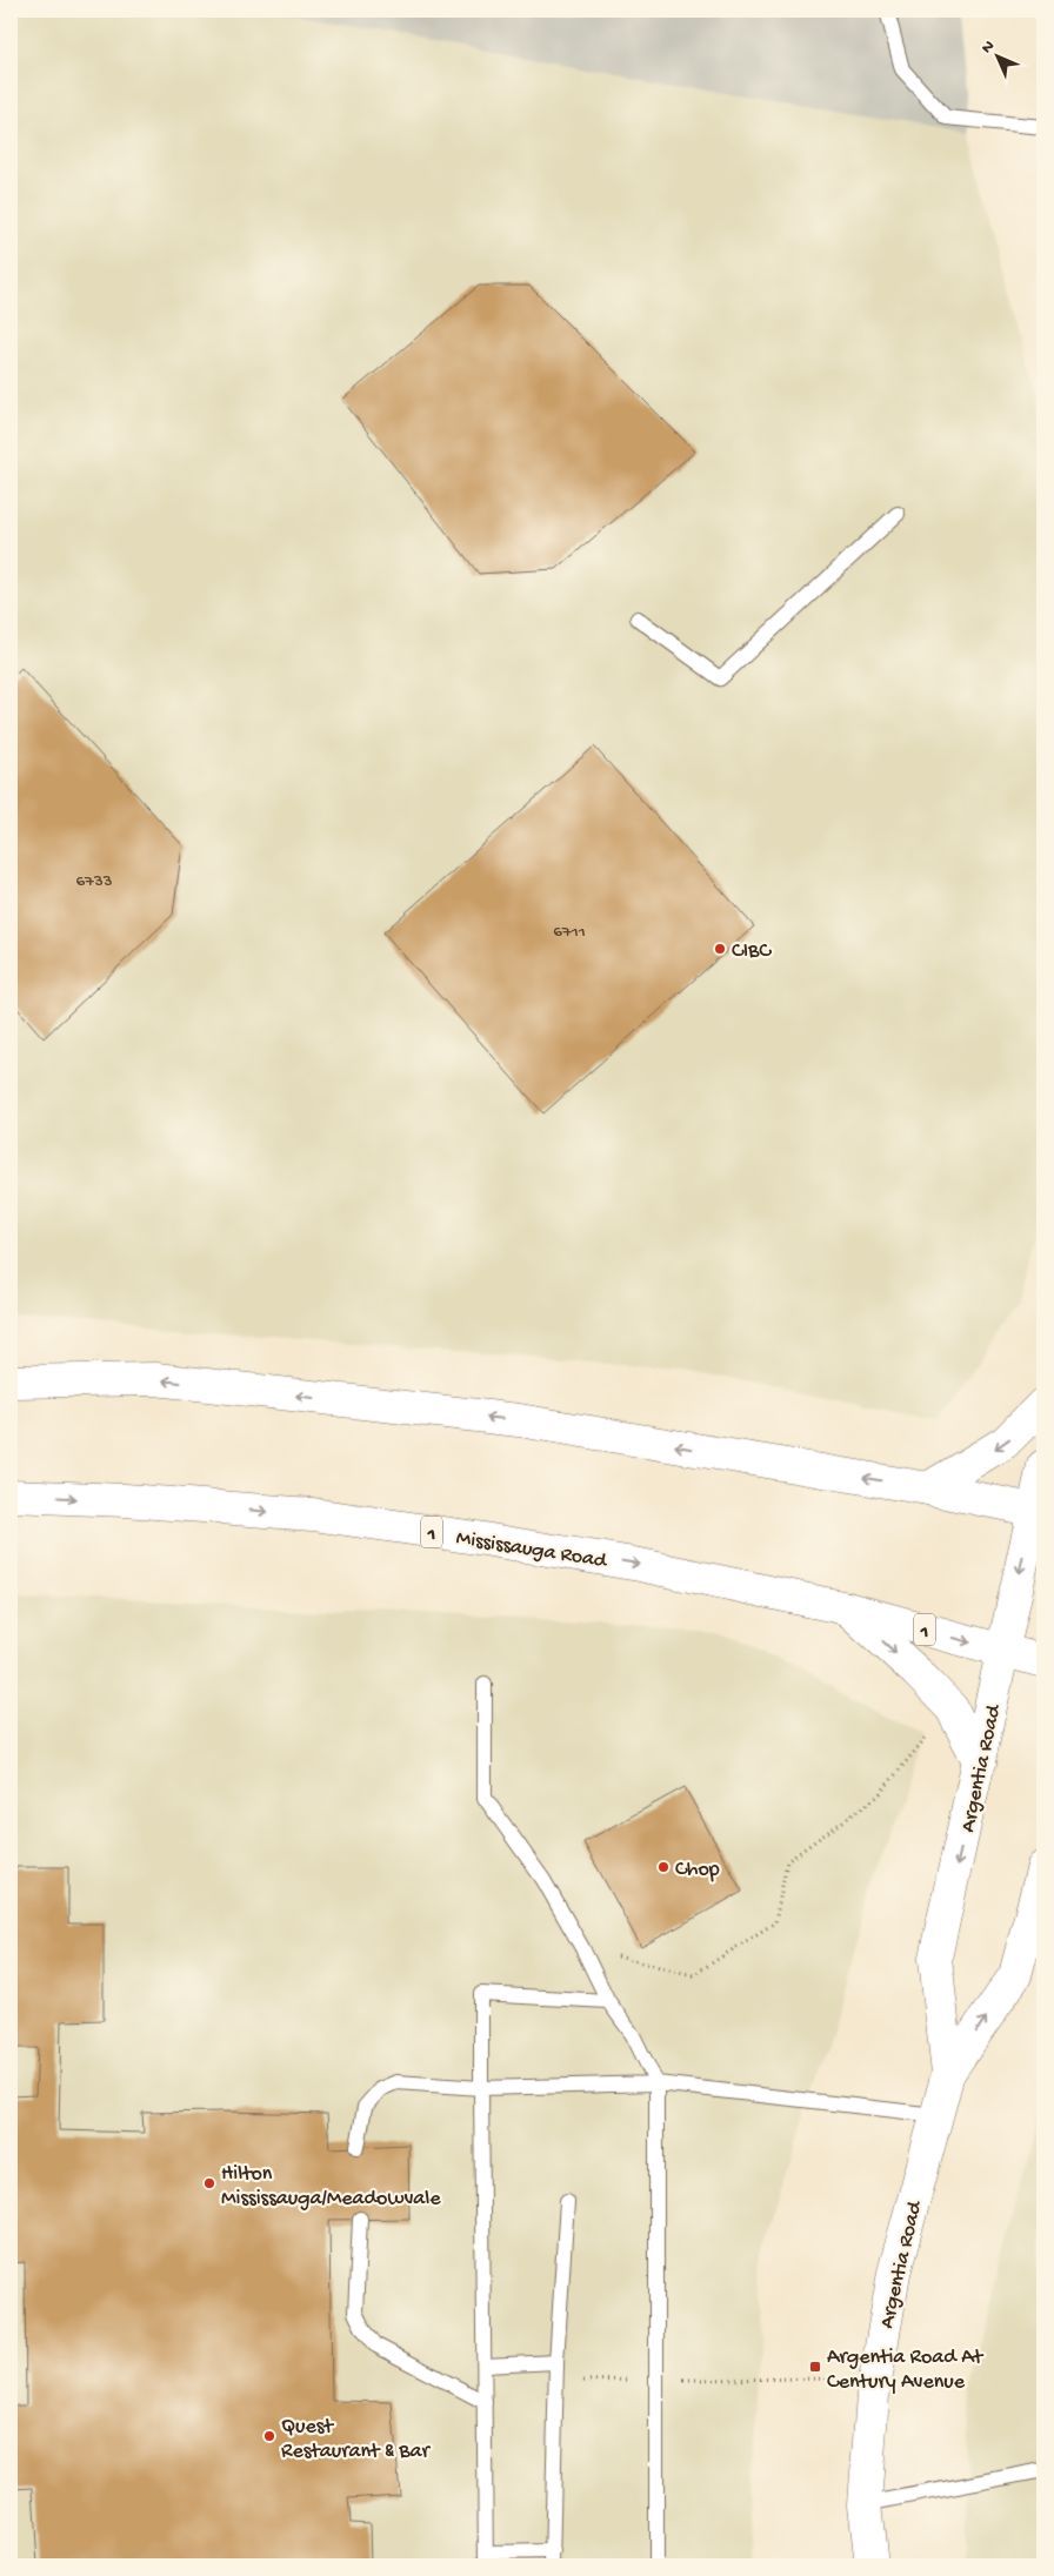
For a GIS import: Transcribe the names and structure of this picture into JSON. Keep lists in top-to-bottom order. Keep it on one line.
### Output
{"streets":{"main road":["1","Mississauga Road","Argentia Road"]},"crossings":[["Mississauga Road","Argentia Road"]],"places":{"other":["CIBC","Chop","Hilton Mississauga/Meadowvale","Quest Restaurant & Bar"],"transit":["Argentia Road At Century Avenue"]},"house_numbers":["6733","6711"],"north":"top left"}
